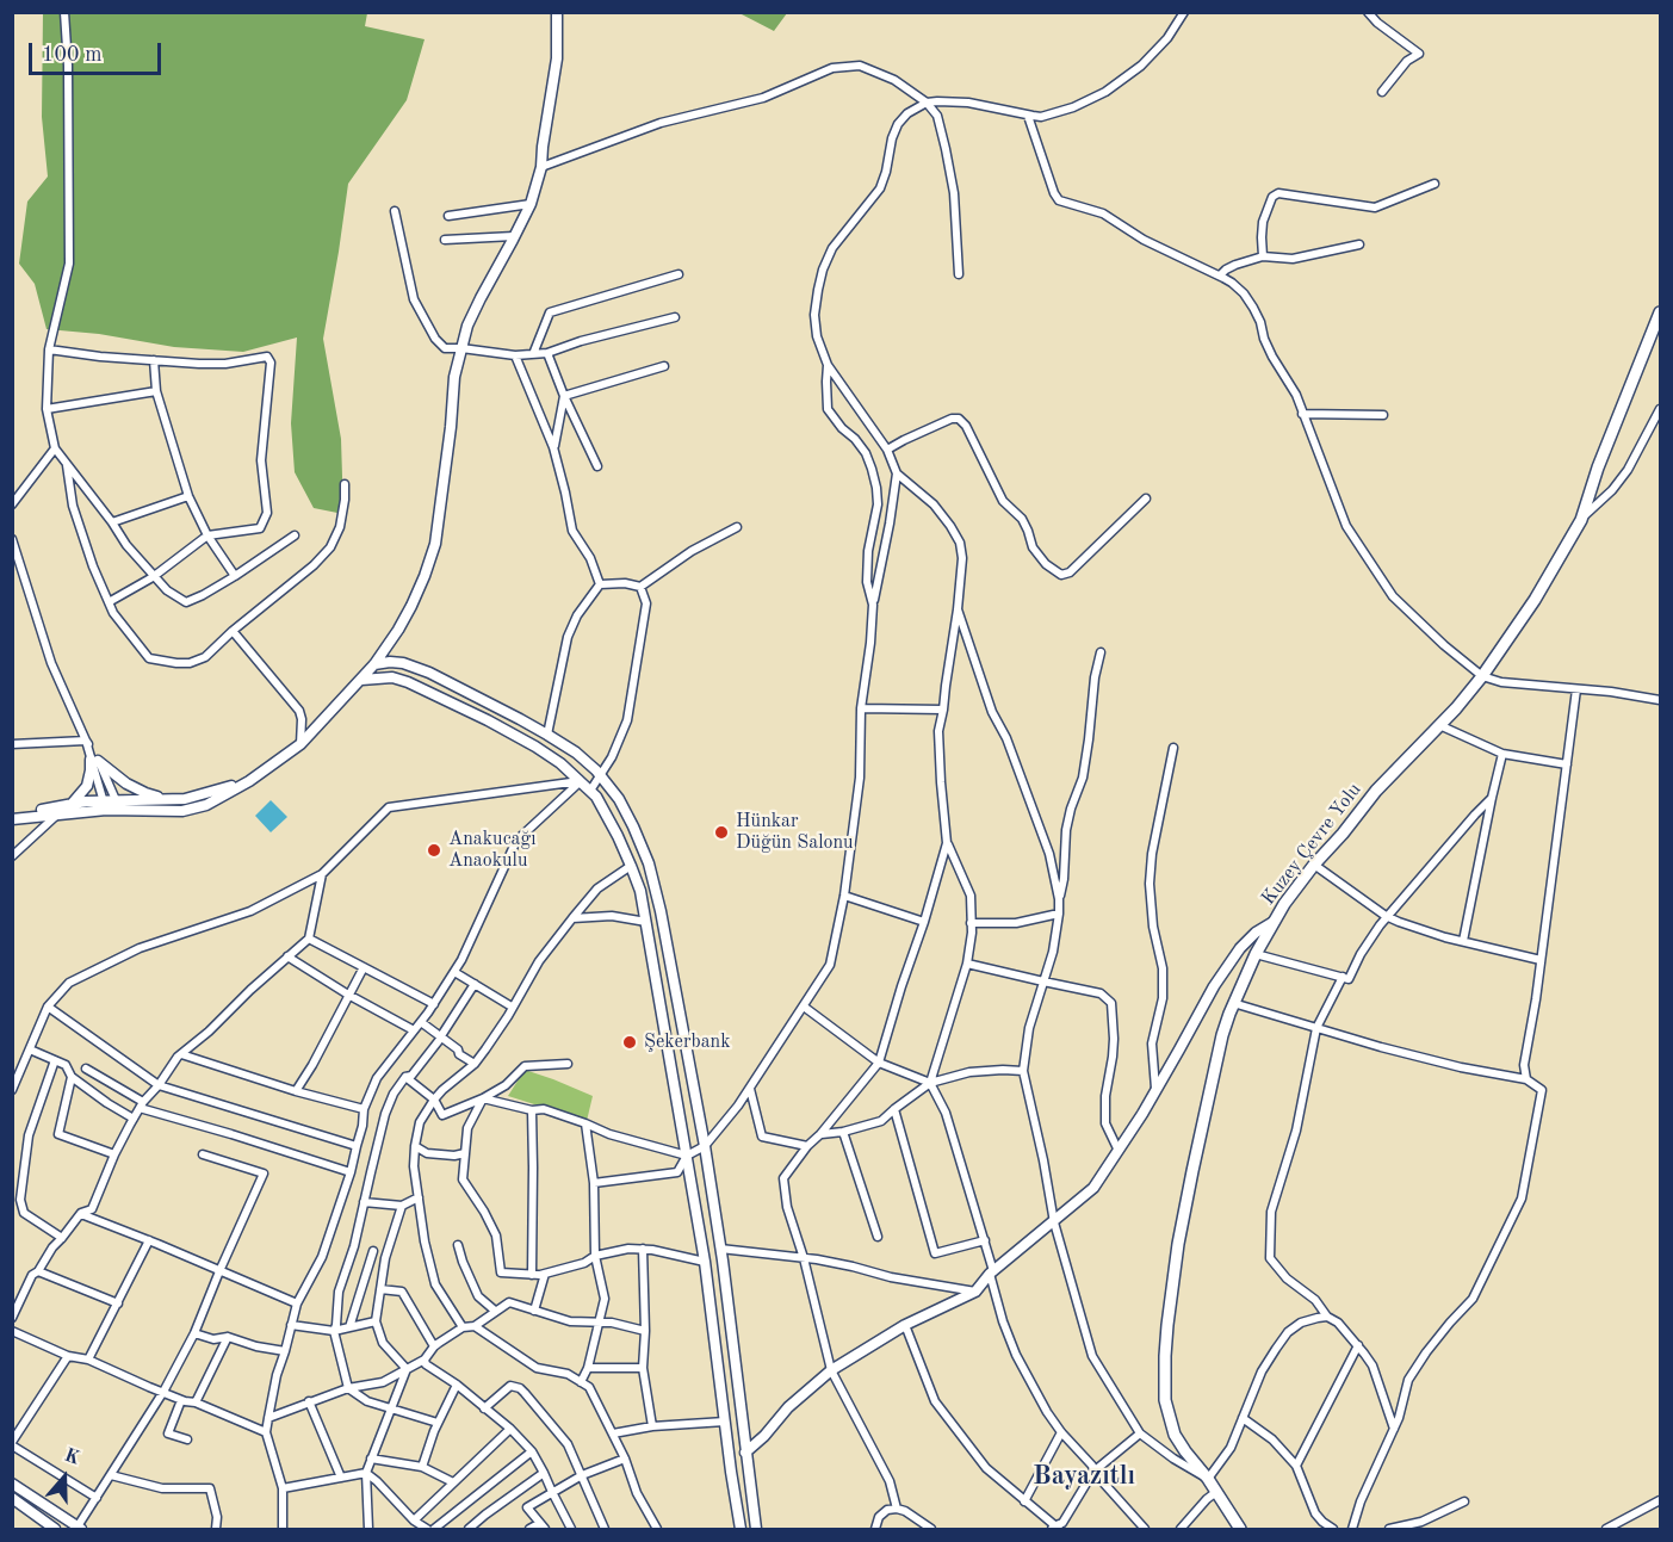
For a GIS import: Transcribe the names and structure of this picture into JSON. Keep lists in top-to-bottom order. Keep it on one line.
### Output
{"streets":{"main road":["Kuzey Çevre Yolu"]},"districts":["Bayazıtlı"],"places":["Hünkar Düğün Salonu","Anakucağı Anaokulu","Şekerbank"],"scale_bar":"100 m","north":"top"}
